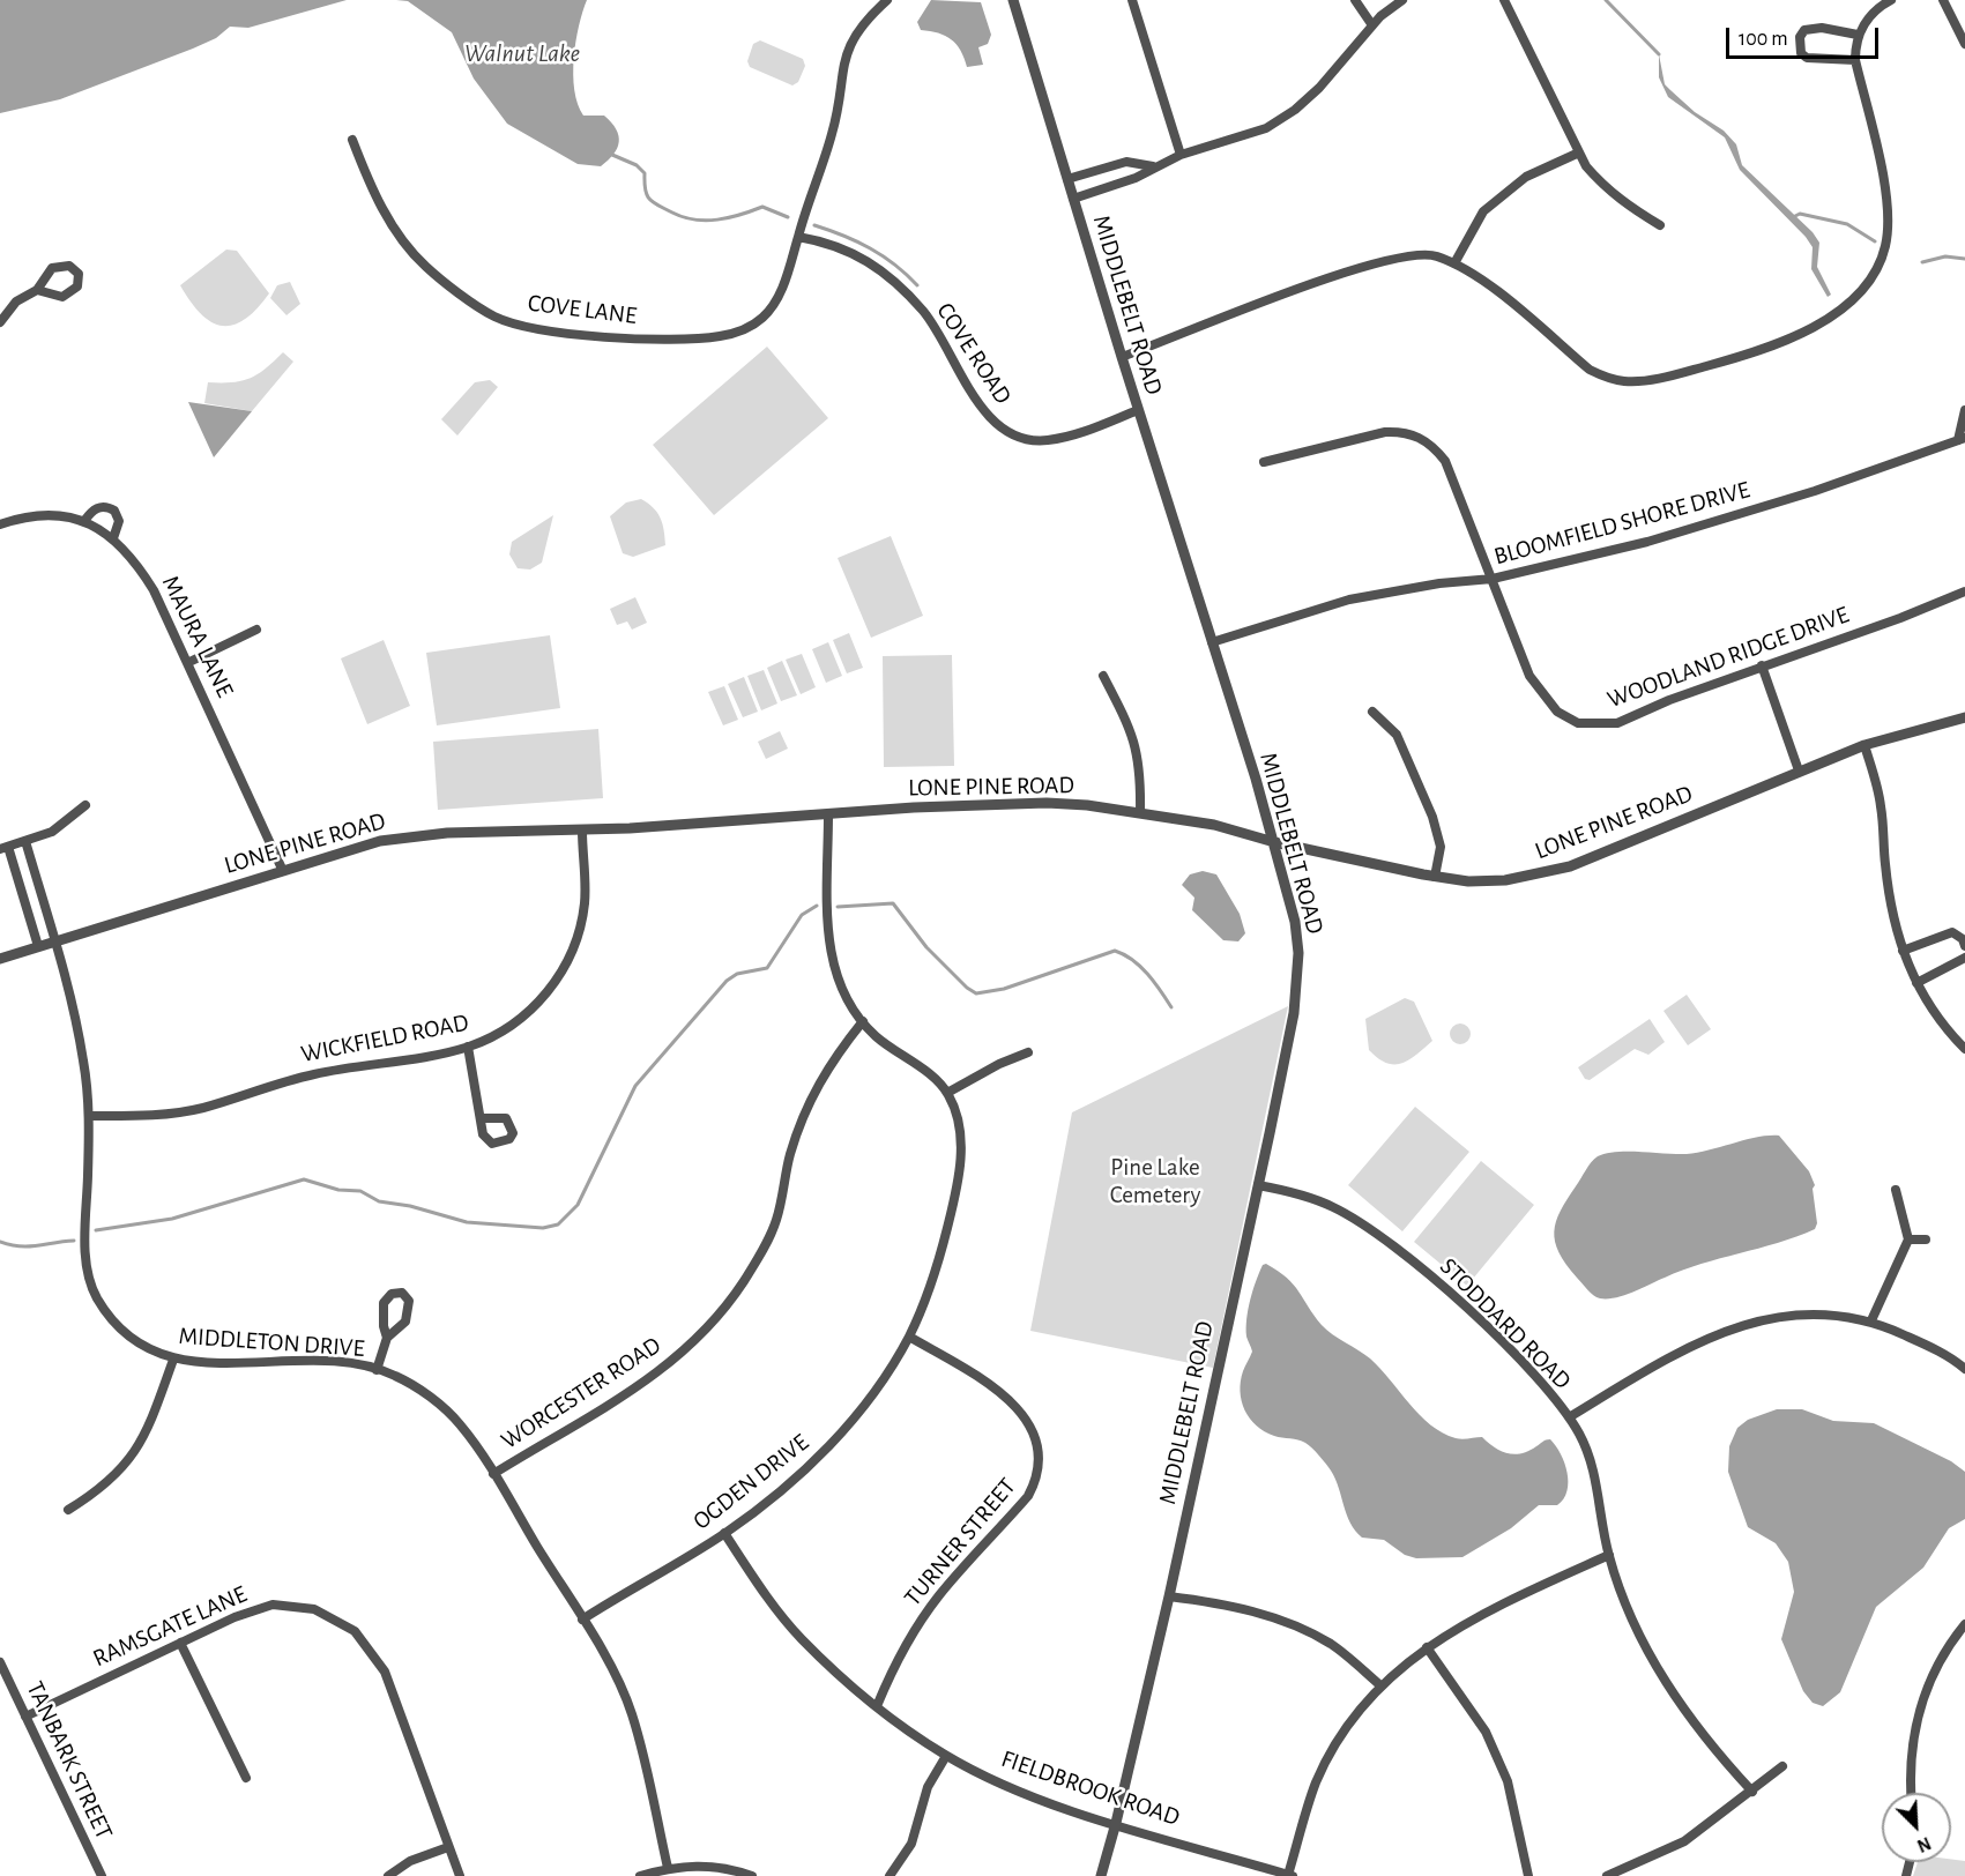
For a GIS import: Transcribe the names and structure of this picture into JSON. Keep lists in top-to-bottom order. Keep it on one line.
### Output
{"streets":{"street":["MIDDLEBELT ROAD","COVE LANE","COVE ROAD","BLOOMFIELD SHORE DRIVE","MAURA LANE","WOODLAND RIDGE DRIVE","LONE PINE ROAD","WICKFIELD ROAD","STODDARD ROAD","MIDDLETON DRIVE","WORCESTER ROAD","OGDEN DRIVE","TURNER STREET","RAMSGATE LANE","TANBARK STREET","FIELDBROOK ROAD"]},"crossings":[["MIDDLEBELT ROAD","COVE ROAD"],["MIDDLEBELT ROAD","BLOOMFIELD SHORE DRIVE"],["MIDDLEBELT ROAD","LONE PINE ROAD"],["MIDDLEBELT ROAD","STODDARD ROAD"],["MIDDLEBELT ROAD","FIELDBROOK ROAD"],["COVE LANE","COVE ROAD"],["BLOOMFIELD SHORE DRIVE","WOODLAND RIDGE DRIVE"],["MAURA LANE","LONE PINE ROAD"],["LONE PINE ROAD","WICKFIELD ROAD"],["LONE PINE ROAD","MIDDLETON DRIVE"],["WICKFIELD ROAD","MIDDLETON DRIVE"],["MIDDLETON DRIVE","WORCESTER ROAD"],["MIDDLETON DRIVE","OGDEN DRIVE"],["OGDEN DRIVE","TURNER STREET"],["OGDEN DRIVE","FIELDBROOK ROAD"],["TURNER STREET","FIELDBROOK ROAD"],["RAMSGATE LANE","TANBARK STREET"]],"water":["Walnut Lake"],"parks":["Pine Lake Cemetery"],"scale_bar":"100 m","north":"bottom right"}
